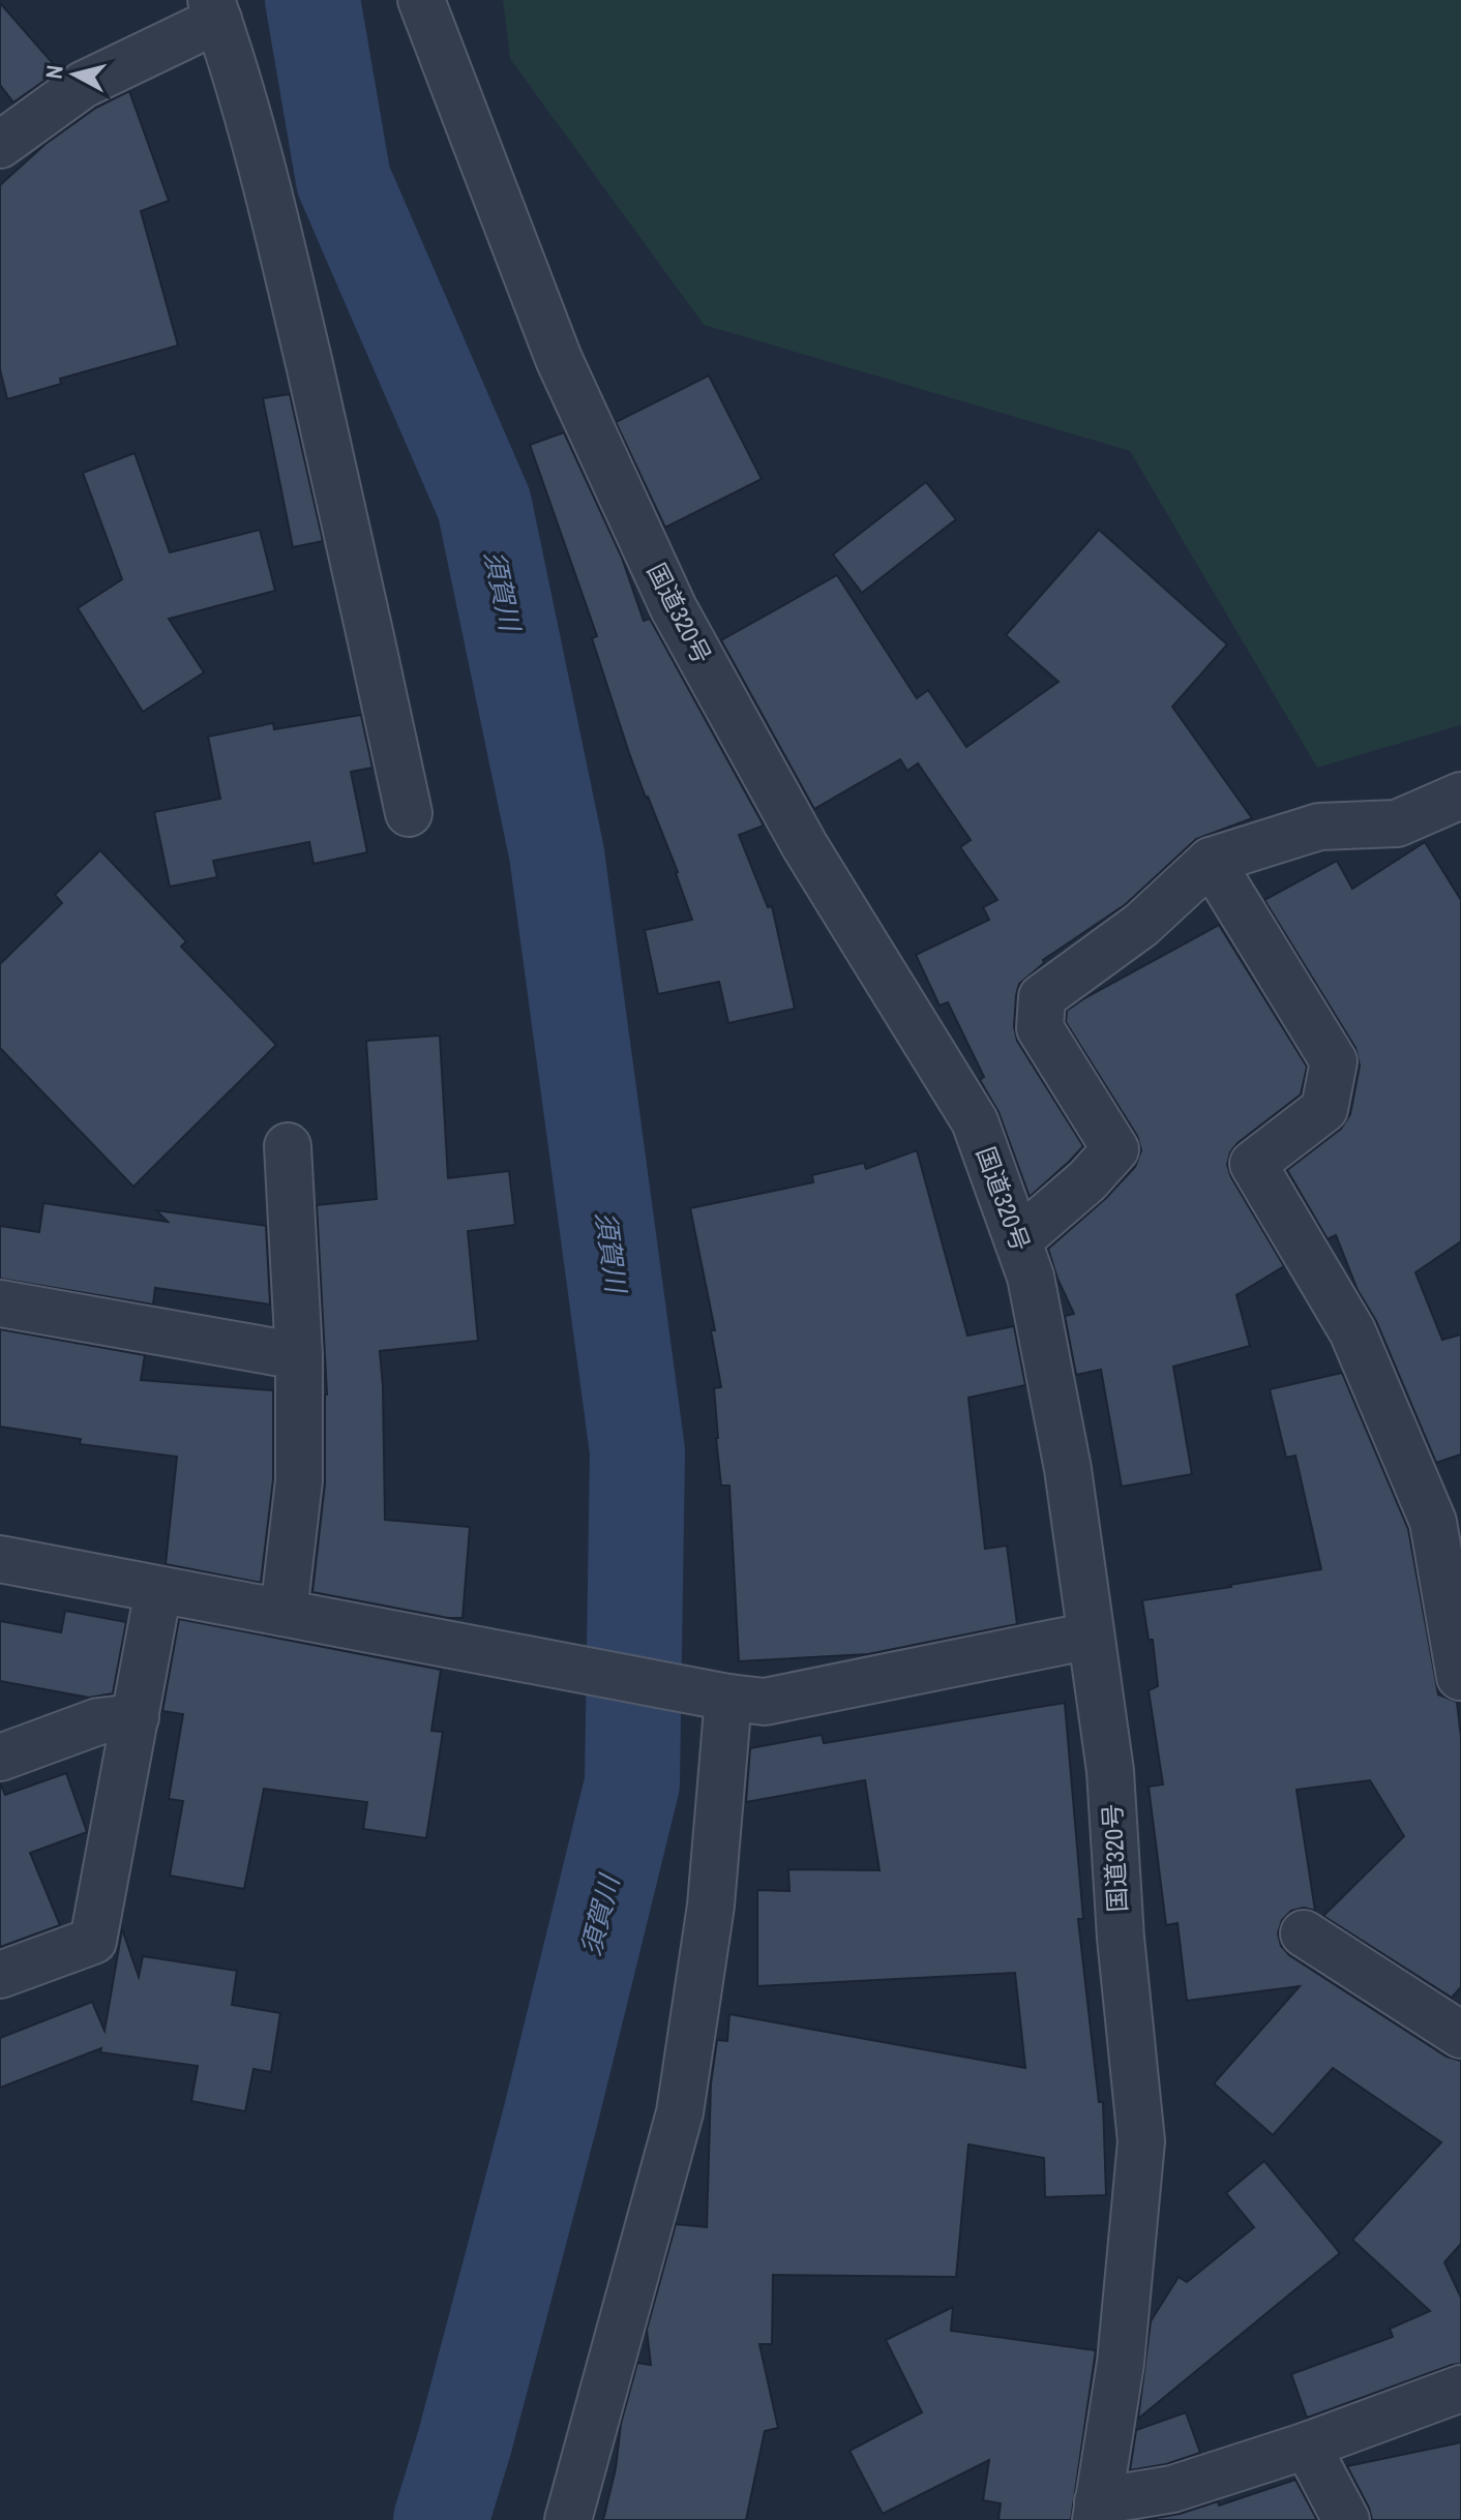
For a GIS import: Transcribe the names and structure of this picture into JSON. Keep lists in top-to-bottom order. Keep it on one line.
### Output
{"streets":{"street":["国道320号"]},"water":["須賀川"],"north":"left"}
